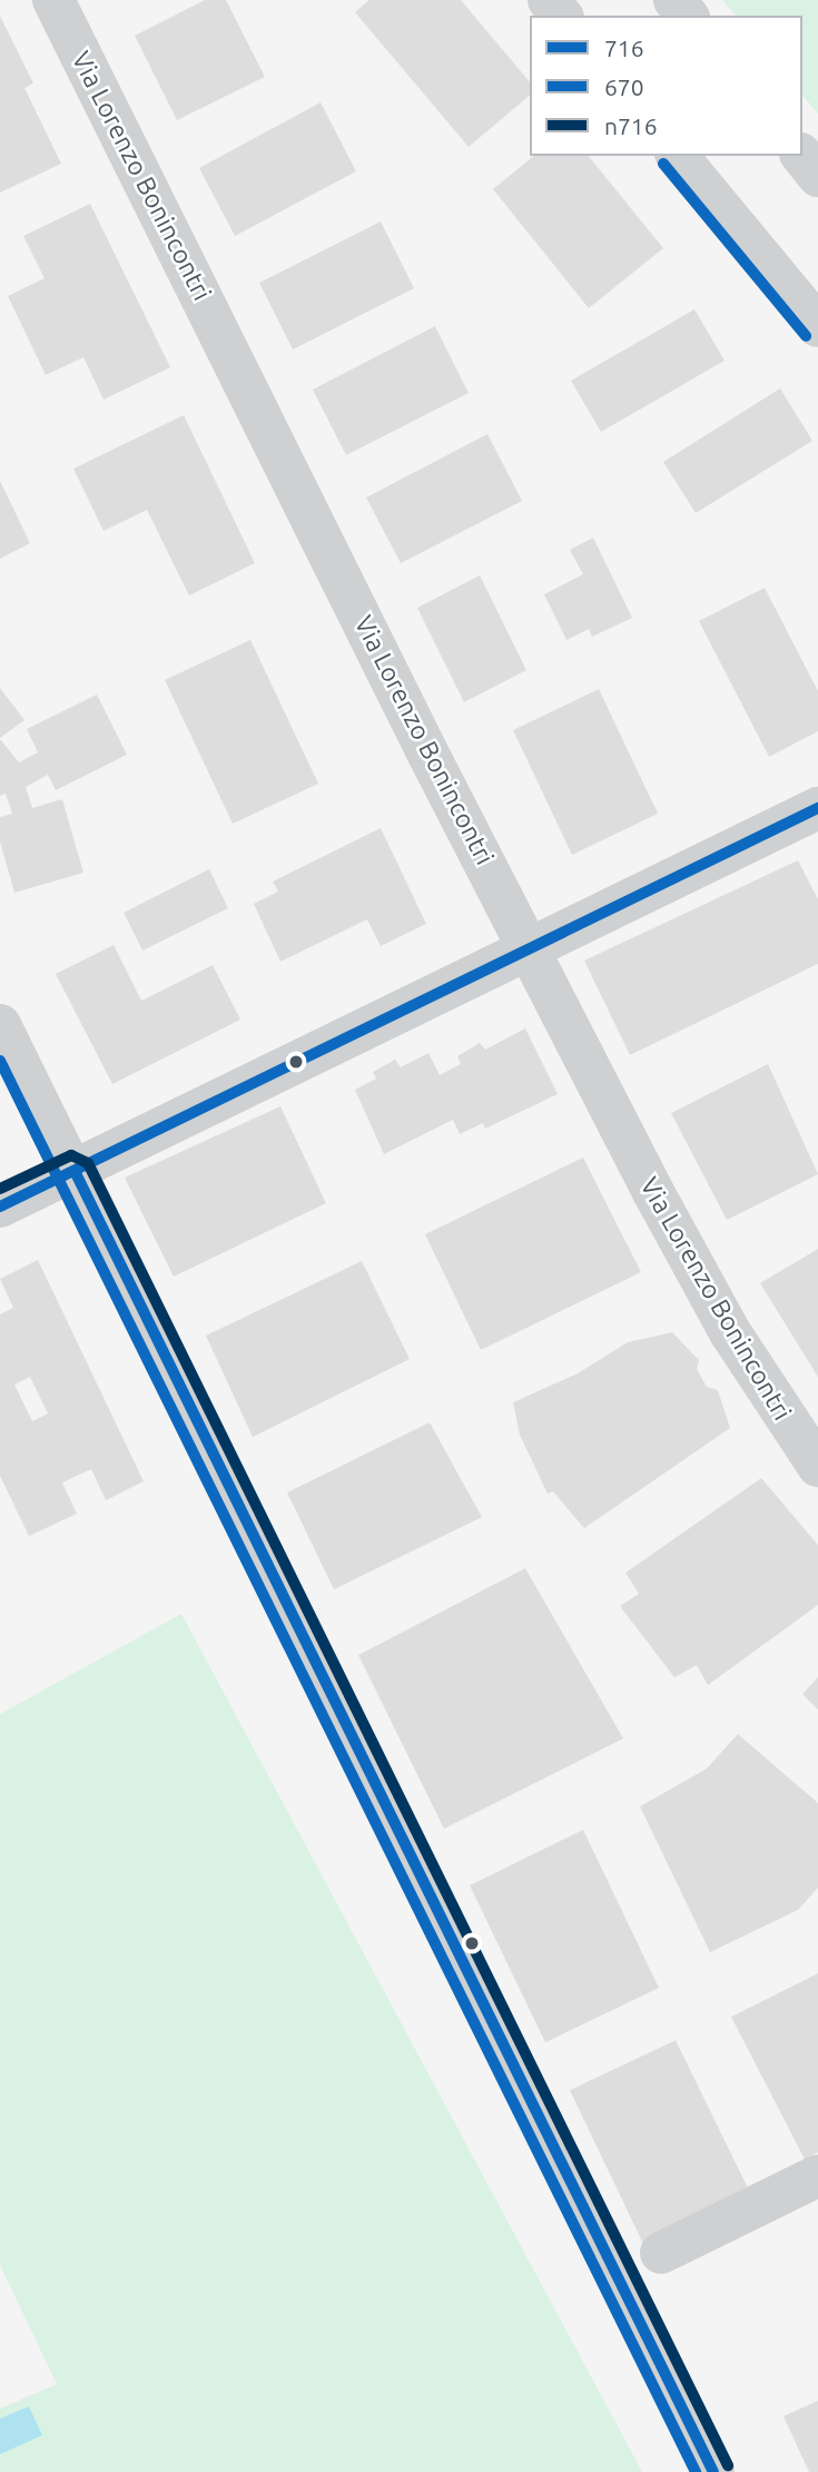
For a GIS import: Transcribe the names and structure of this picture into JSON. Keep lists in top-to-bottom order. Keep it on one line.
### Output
{"streets":{"street":["Via Lorenzo Bonincontri"]},"lines":["transit line 670","transit line 716","transit line n716"],"legend":["716","670","n716"]}
